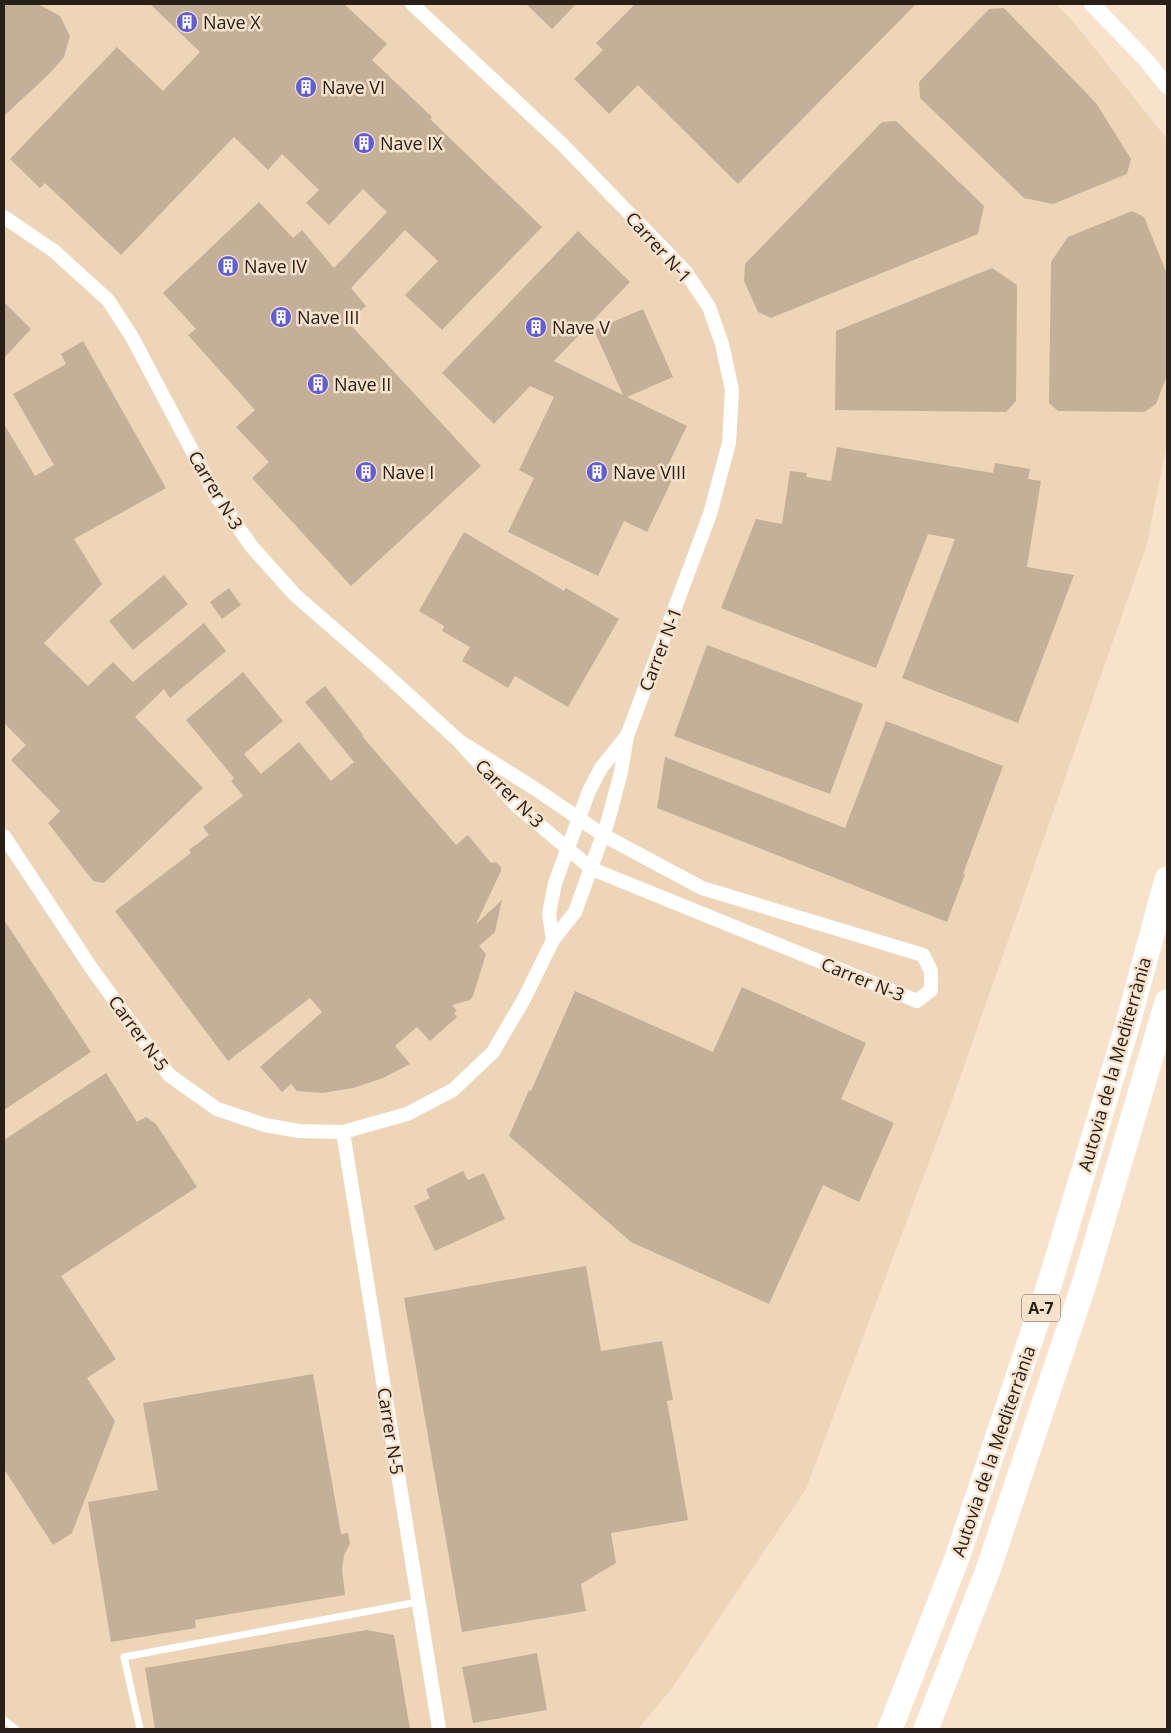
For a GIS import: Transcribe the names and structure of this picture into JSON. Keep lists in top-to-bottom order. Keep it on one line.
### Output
{"streets":{"highway":["Autovia de la Mediterrània","A-7"],"street":["Carrer N-1","Carrer N-3","Carrer N-5"]},"crossings":[["Carrer N-1","Carrer N-3"],["Carrer N-1","Carrer N-5"]],"places":{"building":["Nave X","Nave VI","Nave IX","Nave IV","Nave III","Nave V","Nave II","Nave I","Nave VIII"]}}
